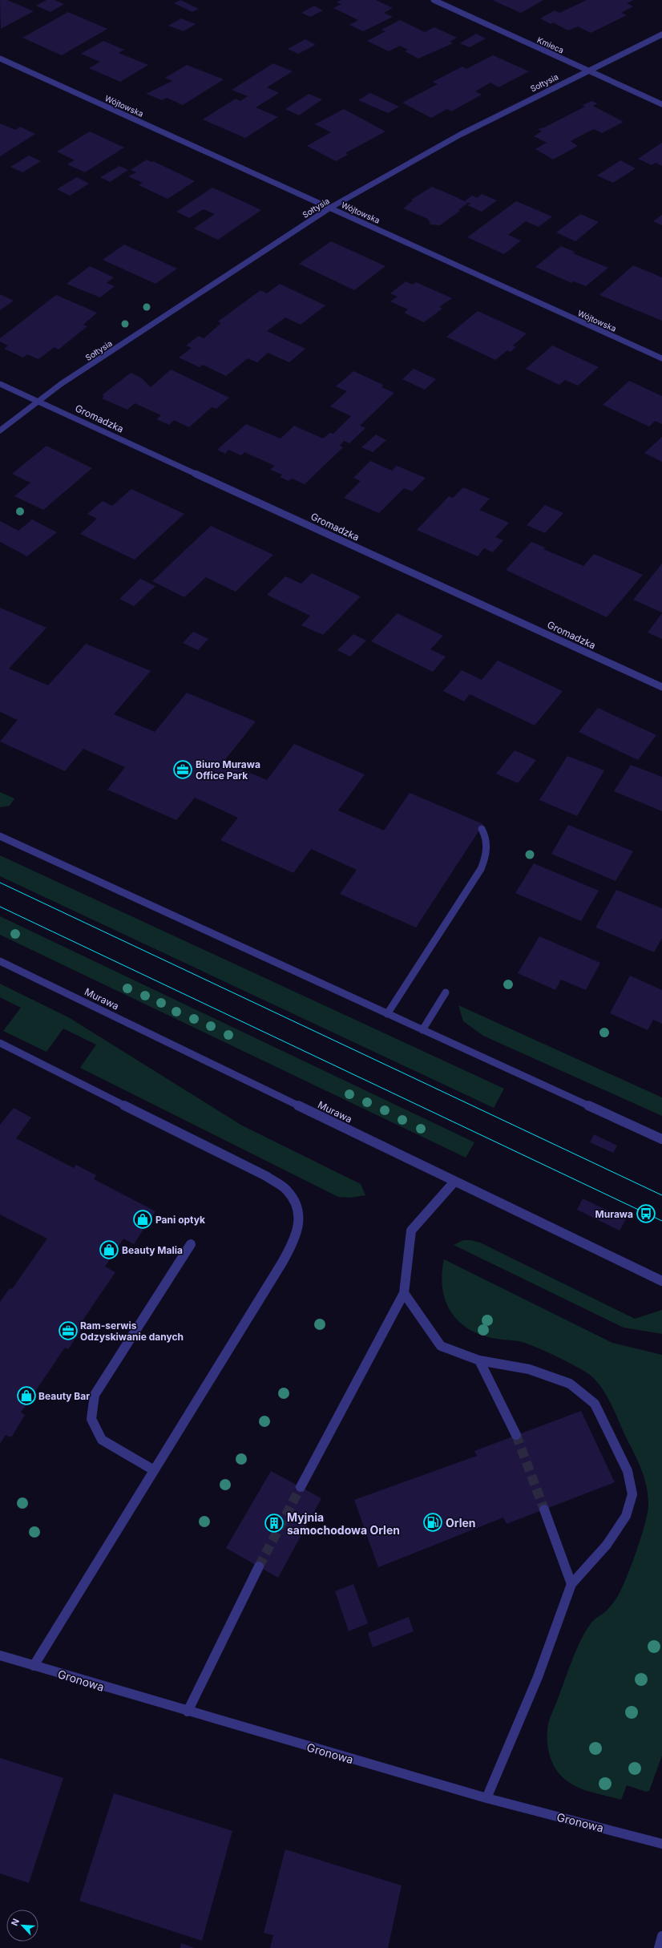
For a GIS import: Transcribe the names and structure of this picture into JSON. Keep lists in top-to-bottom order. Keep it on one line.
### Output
{"streets":{"street":["Kmieca","Sołtysia","Wójtowska","Gromadzka","Murawa","Gronowa"]},"crossings":[["Kmieca","Sołtysia"],["Sołtysia","Wójtowska"],["Sołtysia","Gromadzka"]],"places":{"office":["Biuro Murawa Office Park","Ram-serwis Odzyskiwanie danych"],"bus stop":["Murawa"],"shop":["Pani optyk","Beauty Malia","Beauty Bar"],"fuel station":["Orlen"],"building":["Myjnia samochodowa Orlen"]},"north":"top left"}
